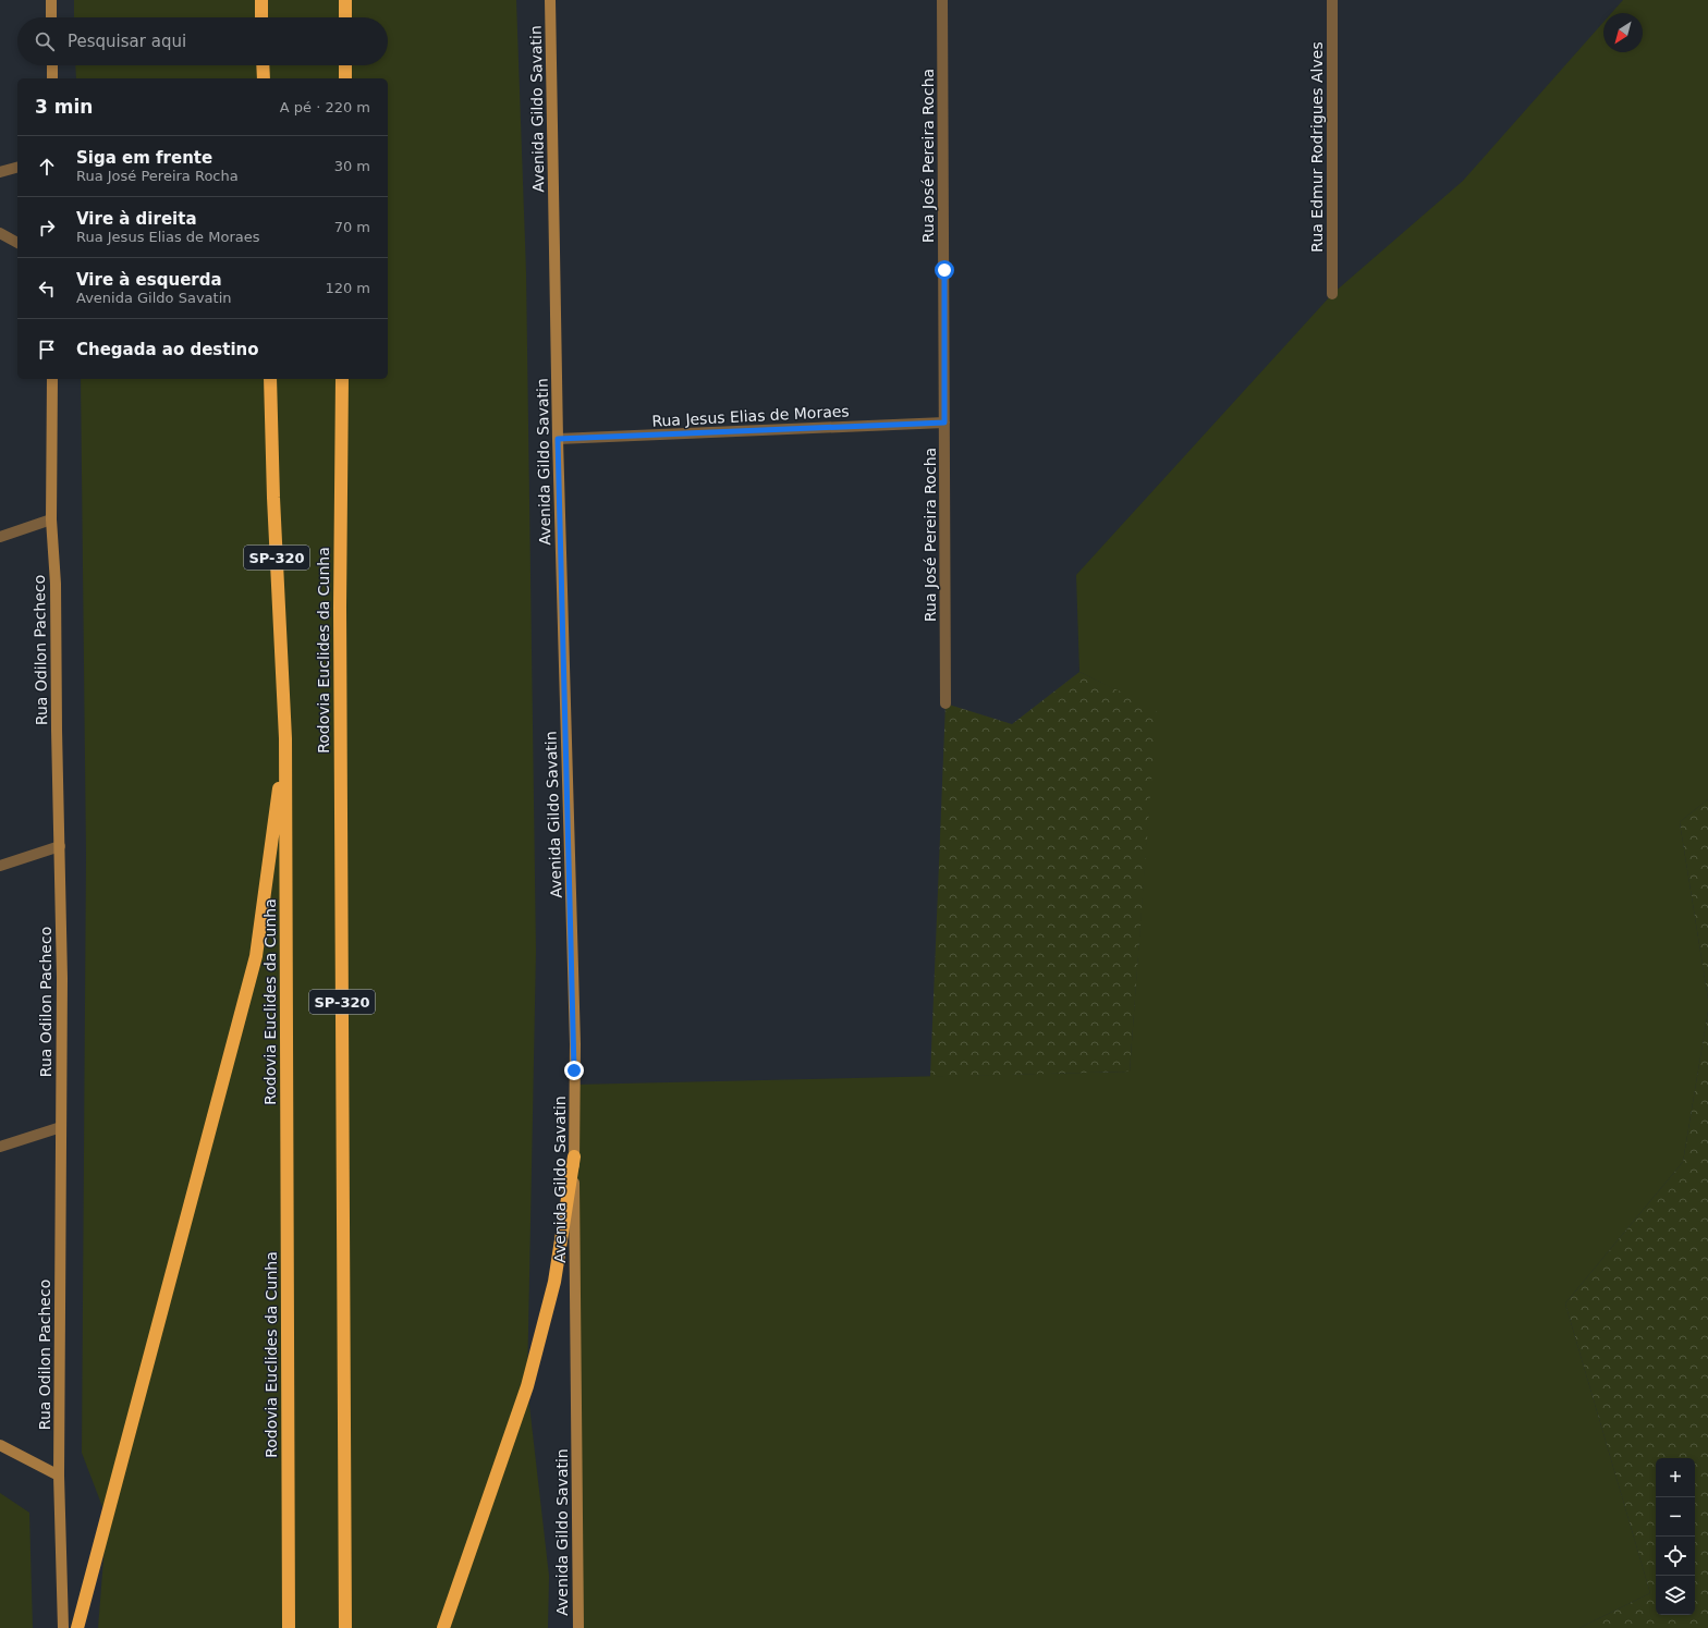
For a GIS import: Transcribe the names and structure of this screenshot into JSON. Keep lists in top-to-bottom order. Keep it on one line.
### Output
{"streets":{"highway":["SP-320","Rodovia Euclides da Cunha"],"main road":["Avenida Gildo Savatin","Rua Odilon Pacheco"],"street":["Rua Edmur Rodrigues Alves","Rua José Pereira Rocha","Rua Jesus Elias de Moraes"]},"crossings":[["Avenida Gildo Savatin","Rua Jesus Elias de Moraes"],["Rua José Pereira Rocha","Rua Jesus Elias de Moraes"]],"north":"bottom left","page":{"search":"Pesquisar aqui","heading":["3 min","A pé · 220 m"],"list":[["Siga em frente","Rua José Pereira Rocha","30 m"],["Vire à direita","Rua Jesus Elias de Moraes","70 m"],["Vire à esquerda","Avenida Gildo Savatin","120 m"],"Chegada ao destino"],"map_buttons":["+","−"]}}
